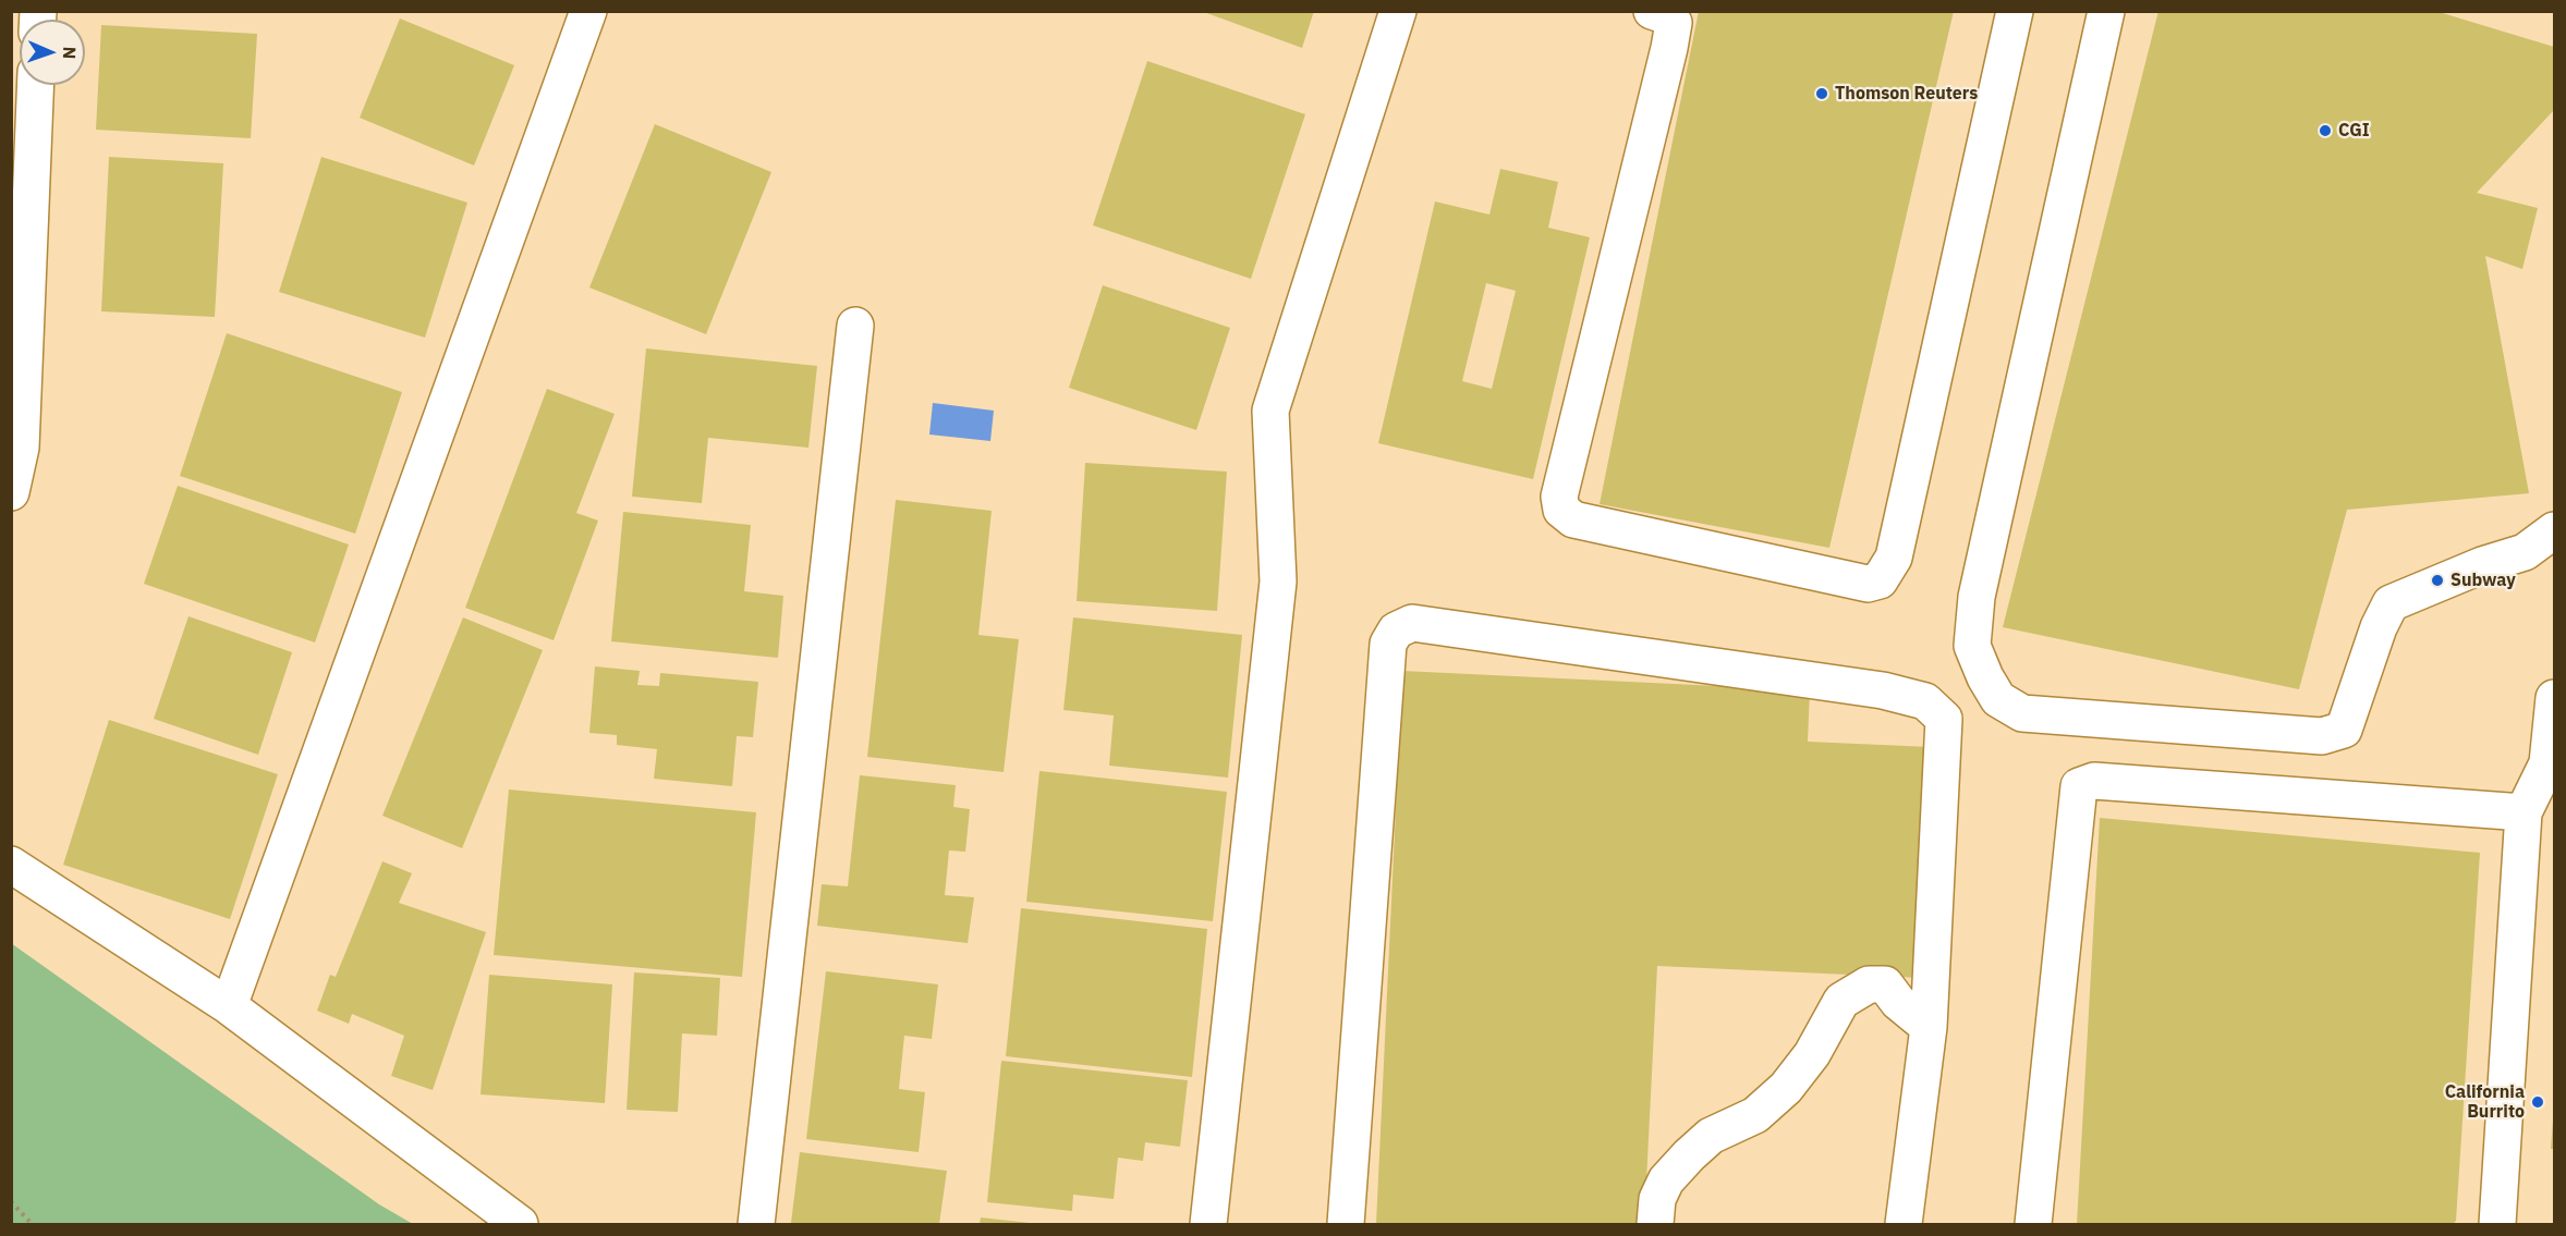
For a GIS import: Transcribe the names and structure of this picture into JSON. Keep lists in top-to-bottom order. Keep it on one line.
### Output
{"places":["Thomson Reuters","CGI","Subway","California Burrito"],"north":"right"}
